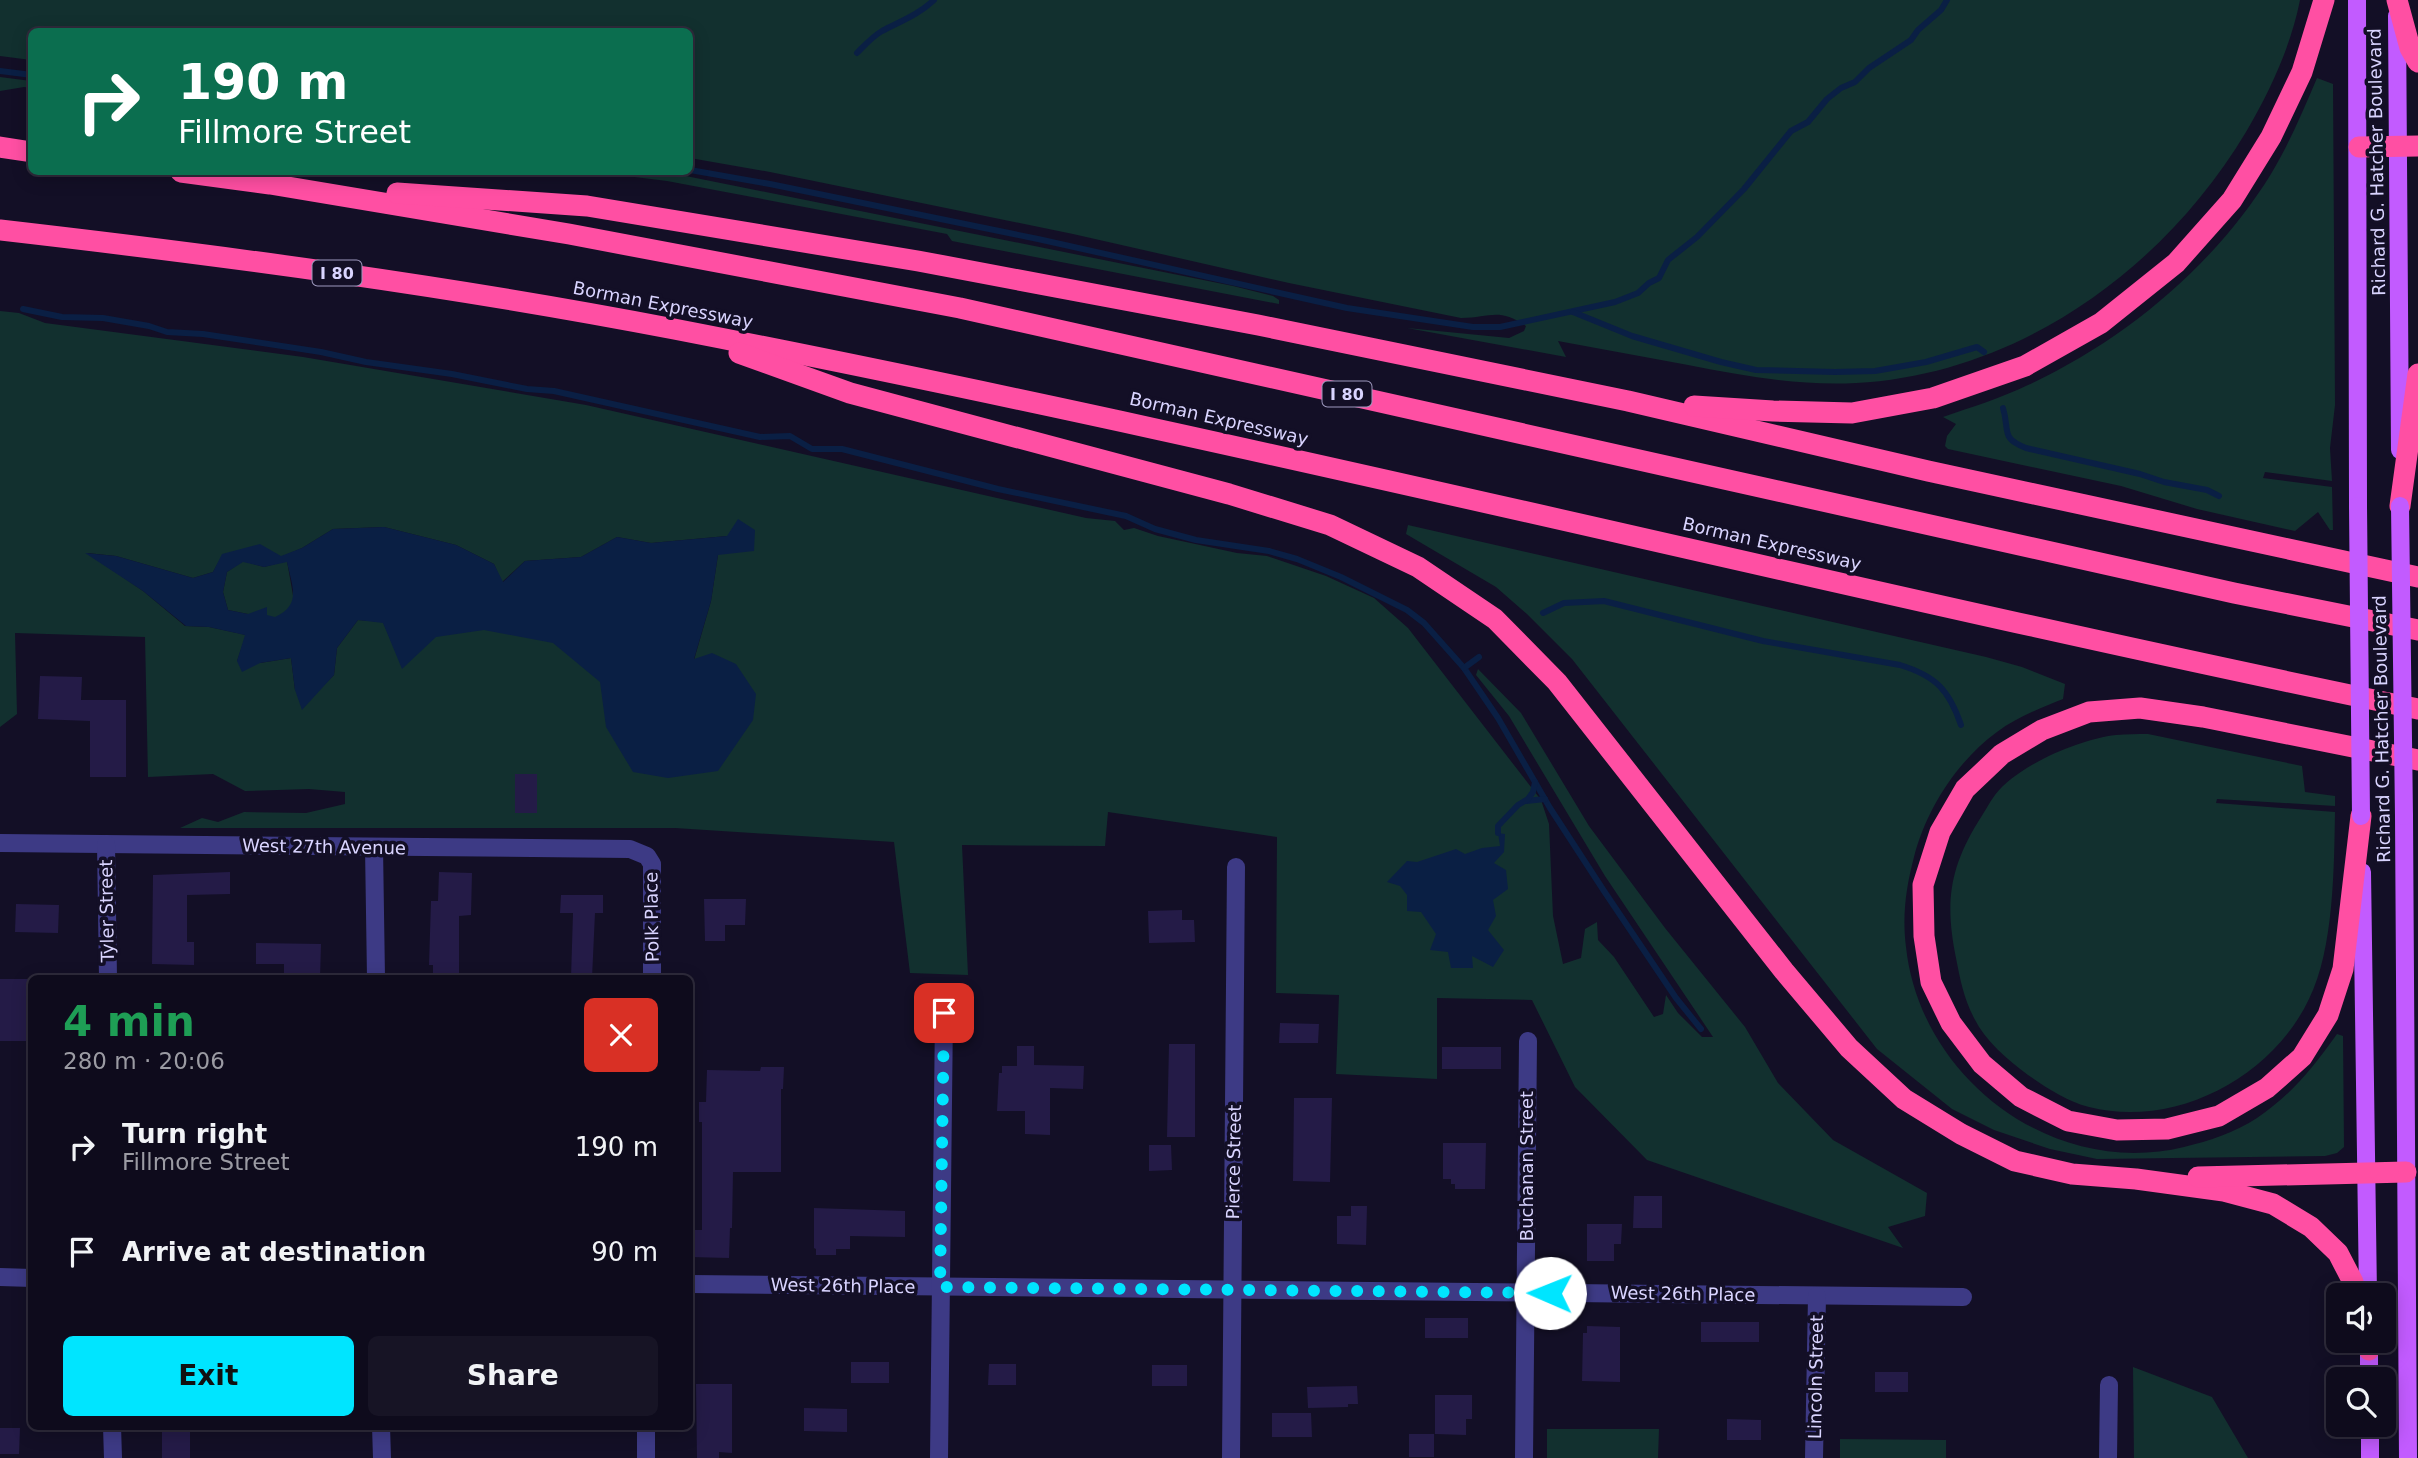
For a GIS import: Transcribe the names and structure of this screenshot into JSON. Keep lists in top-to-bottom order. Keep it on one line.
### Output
{"streets":{"highway":["I 80","Borman Expressway"],"main road":["Richard G. Hatcher Boulevard"],"street":["West 27th Avenue","Tyler Street","Polk Place","Pierce Street","Buchanan Street","West 26th Place","Lincoln Street"]},"crossings":[["West 27th Avenue","Tyler Street"],["West 27th Avenue","Polk Place"],["Pierce Street","West 26th Place"],["Buchanan Street","West 26th Place"],["West 26th Place","Lincoln Street"]],"page":{"turn":["190 m","Fillmore Street"],"heading":["4 min","280 m · 20:06"],"list":[{"name":"Turn right","note":"Fillmore Street","value":"190 m"},{"name":"Arrive at destination","value":"90 m"}],"buttons":["Exit","Share"]}}
